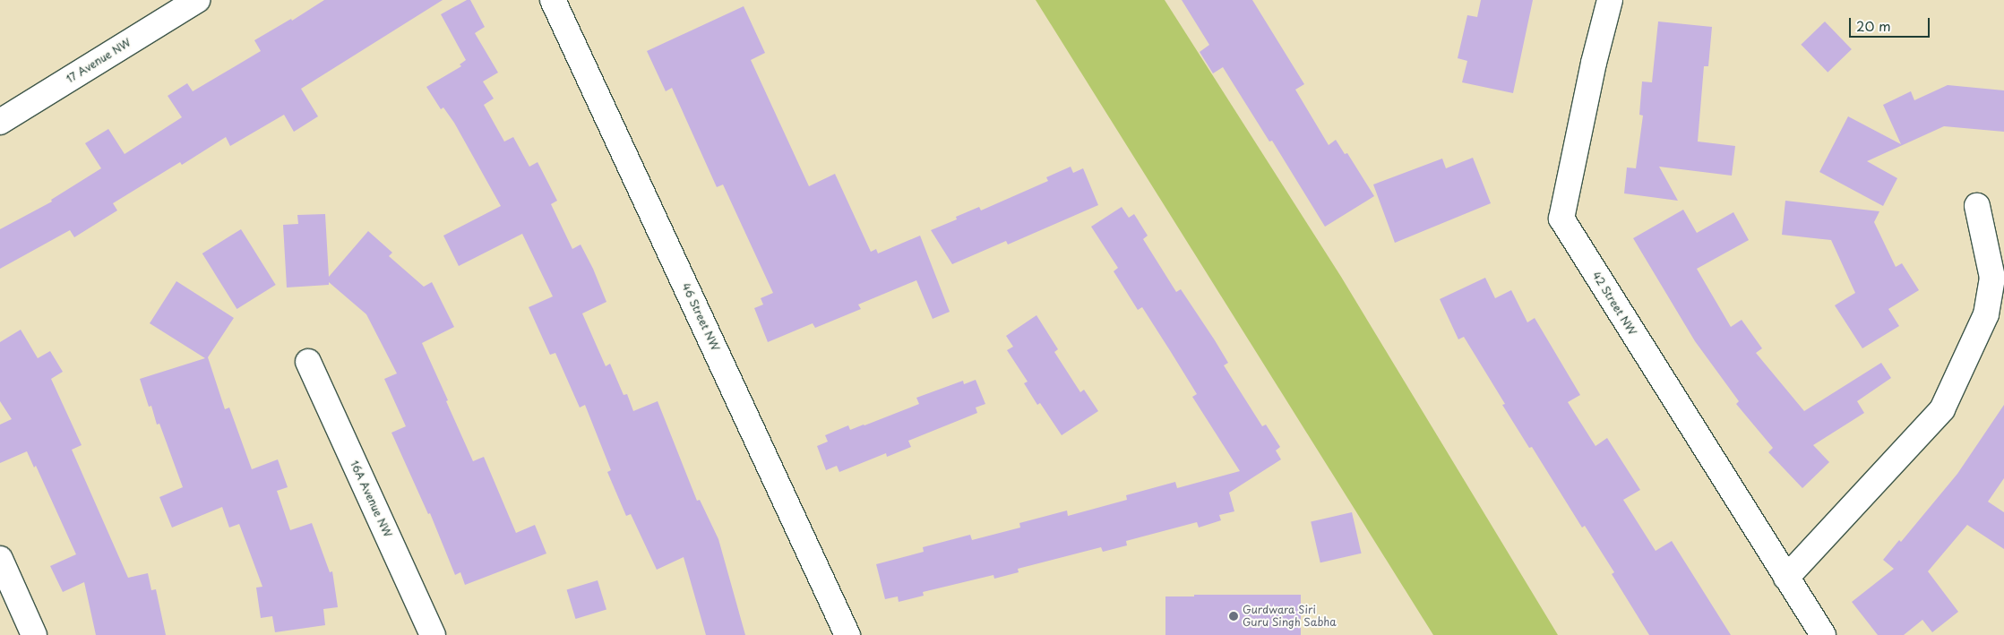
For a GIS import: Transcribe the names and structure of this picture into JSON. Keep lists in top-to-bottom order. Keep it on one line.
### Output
{"streets":{"street":["17 Avenue NW","42 Street NW","46 Street NW","16A Avenue NW"]},"places":["Gurdwara Siri Guru Singh Sabha"],"scale_bar":"20 m"}
